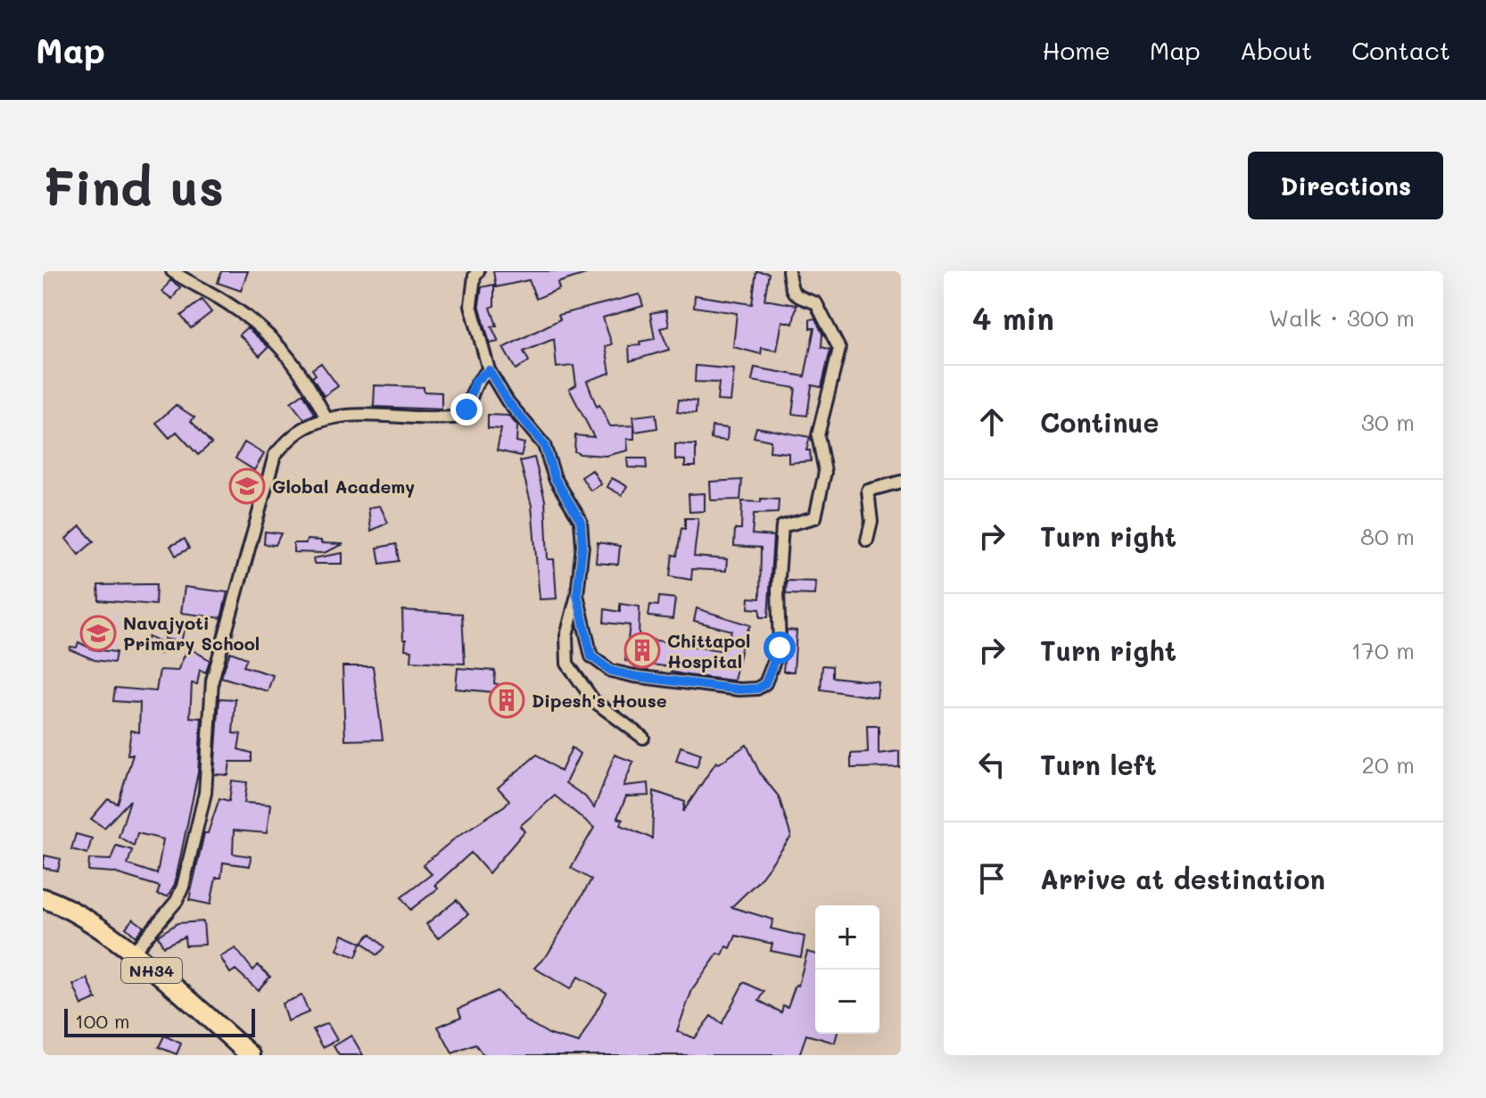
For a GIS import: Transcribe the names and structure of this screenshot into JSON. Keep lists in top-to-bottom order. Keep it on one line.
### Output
{"streets":{"highway":["NH34"]},"places":{"school or university":["Global Academy","Navajyoti Primary School"],"building":["Chittapol Hospital","Dipesh's House"]},"scale_bar":"100 m","page":{"header":"Map","nav":["Home","Map","About","Contact"],"buttons":"Directions","title":"Find us","heading":["4 min","Walk · 300 m"],"list":[["Continue","30 m"],["Turn right","80 m"],["Turn right","170 m"],["Turn left","20 m"],"Arrive at destination"],"map_buttons":["+","−"],"scale":"100 m"}}
